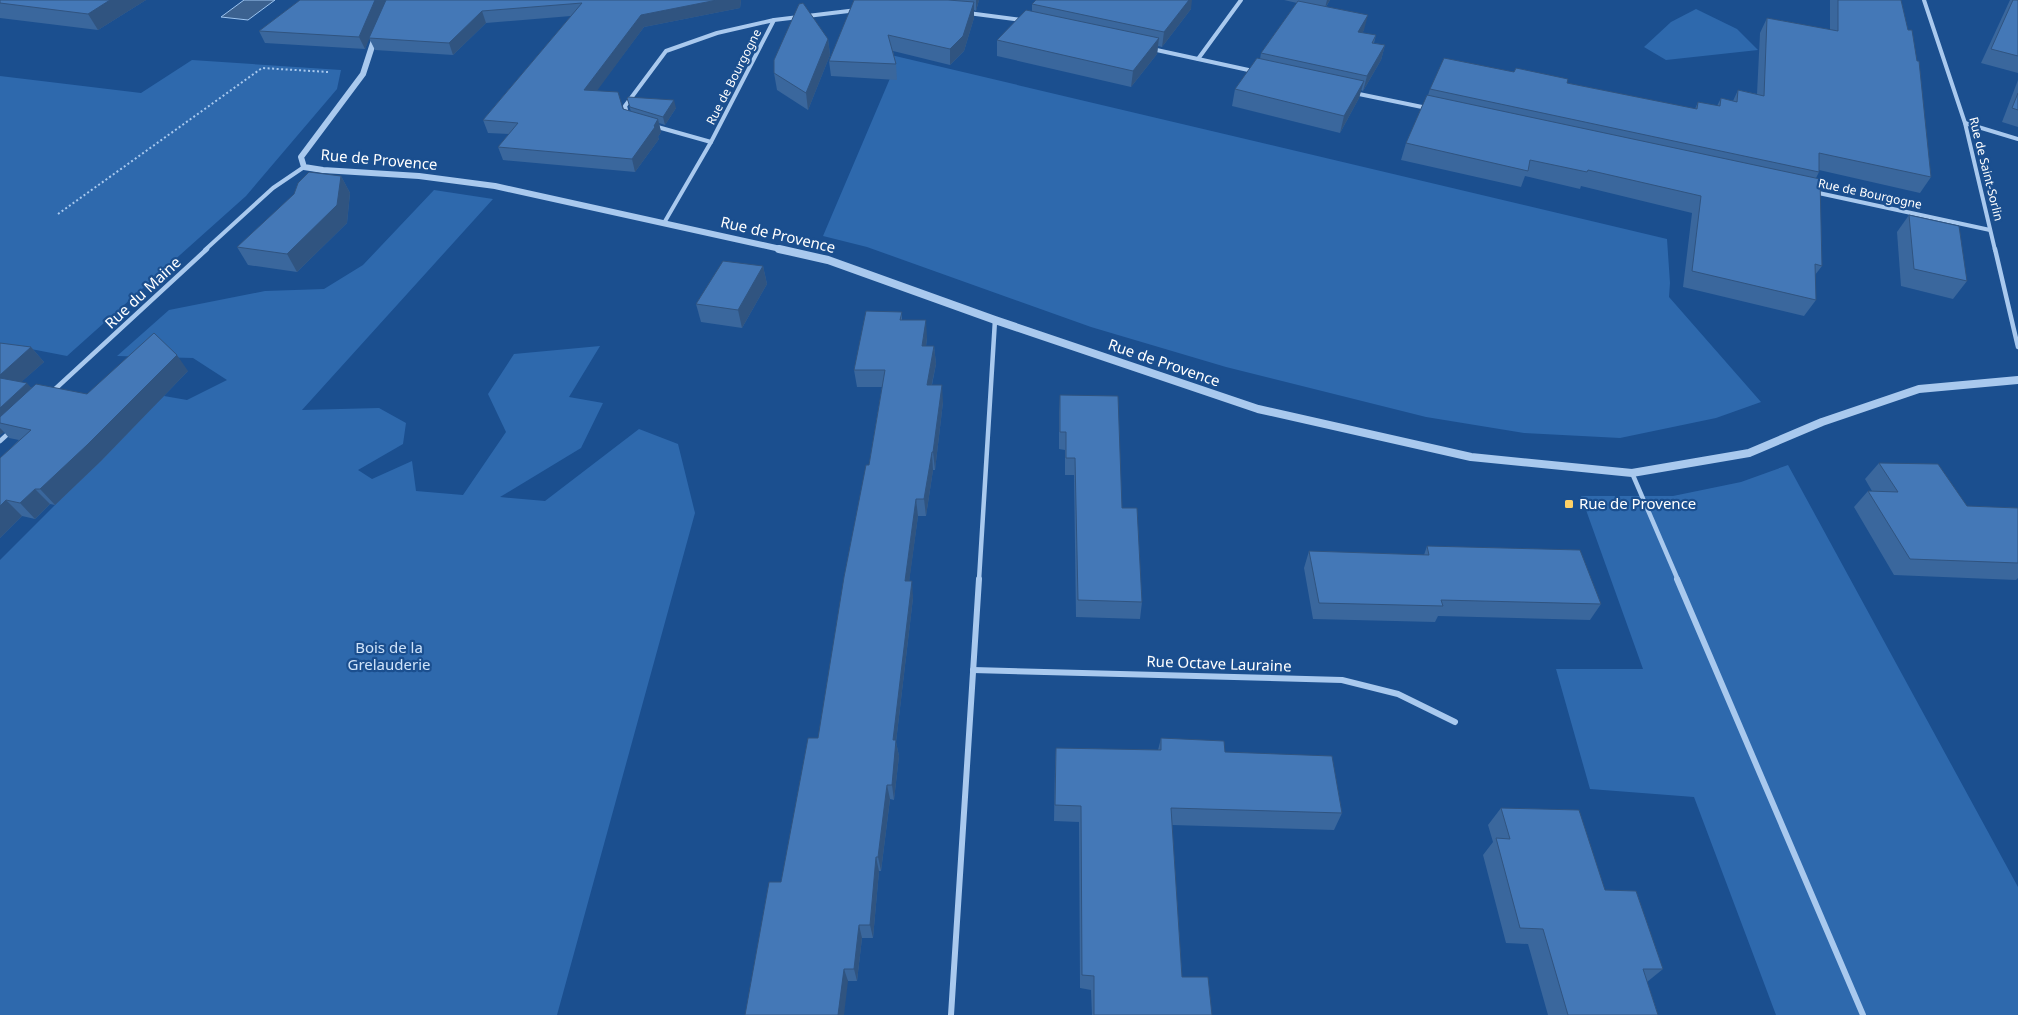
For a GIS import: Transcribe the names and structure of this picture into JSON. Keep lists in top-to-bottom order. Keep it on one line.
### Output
{"streets":{"street":["Rue de Bourgogne","Rue de Provence","Rue de Saint-Sorlin","Rue du Maine","Rue Octave Lauraine"]},"crossings":[["Rue de Bourgogne","Rue de Provence"],["Rue de Bourgogne","Rue de Saint-Sorlin"],["Rue de Provence","Rue du Maine"]],"parks":["Bois de la Grelauderie"],"places":{"transit":["Rue de Provence"]}}
